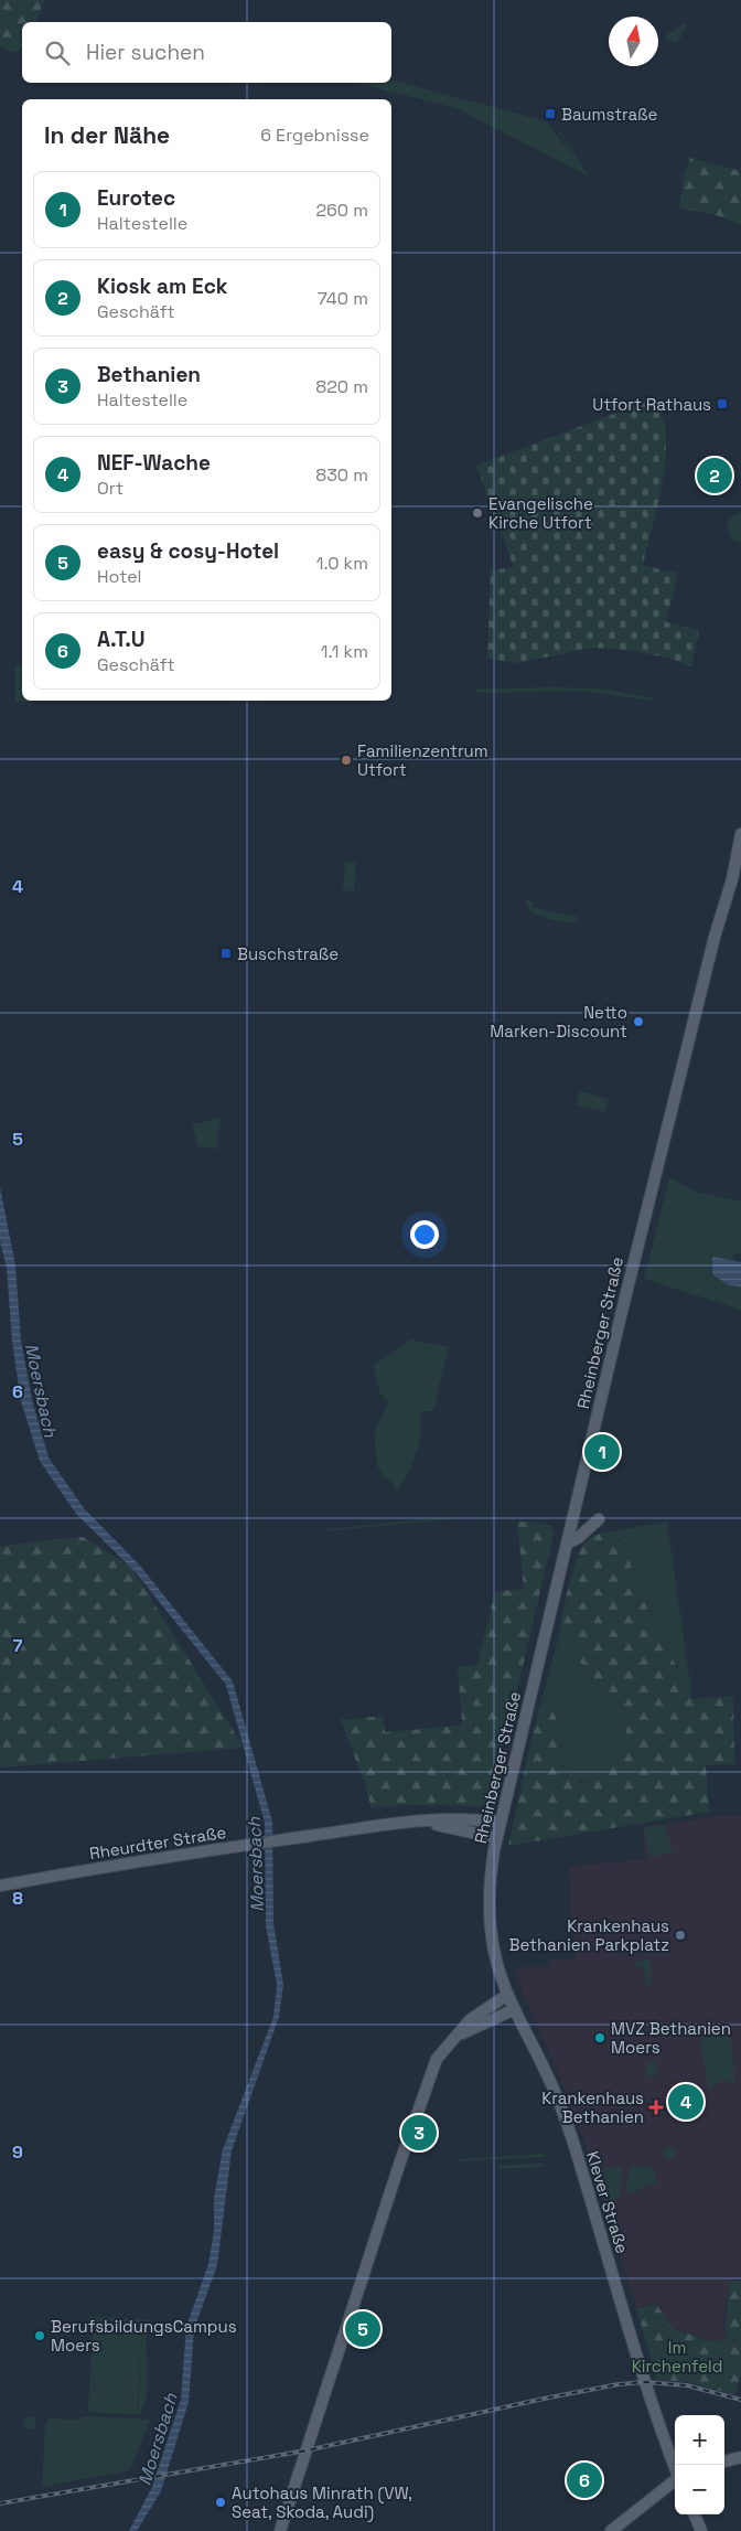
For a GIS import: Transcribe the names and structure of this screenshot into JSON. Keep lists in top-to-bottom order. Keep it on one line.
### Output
{"streets":{"main road":["Rheinberger Straße","Rheurdter Straße","Klever Straße"]},"crossings":[["Rheinberger Straße","Rheurdter Straße"],["Rheinberger Straße","Klever Straße"]],"water":["Moersbach"],"parks":["Im Kirchenfeld"],"places":{"transit":["Baumstraße","Utfort Rathaus","Buschstraße"],"other":["Evangelische Kirche Utfort","Familienzentrum Utfort","Netto Marken-Discount","Krankenhaus Bethanien Parkplatz","MVZ Bethanien Moers","BerufsbildungsCampus Moers","Autohaus Minrath (VW, Seat, Skoda, Audi)"],"health":["Krankenhaus Bethanien"]},"north":"top","page":{"search":"Hier suchen","heading":["In der Nähe","6 Ergebnisse"],"list":[{"mark":"1","name":"Eurotec","note":"Haltestelle","value":"260 m"},{"mark":"2","name":"Kiosk am Eck","note":"Geschäft","value":"740 m"},{"mark":"3","name":"Bethanien","note":"Haltestelle","value":"820 m"},{"mark":"4","name":"NEF-Wache","note":"Ort","value":"830 m"},{"mark":"5","name":"easy & cosy-Hotel","note":"Hotel","value":"1.0 km"},{"mark":"6","name":"A.T.U","note":"Geschäft","value":"1.1 km"}],"pins":["2","1","4","3","5","6"],"map_buttons":["+","−"]},"grid":{"rows":["4","5","6","7","8","9"]}}
